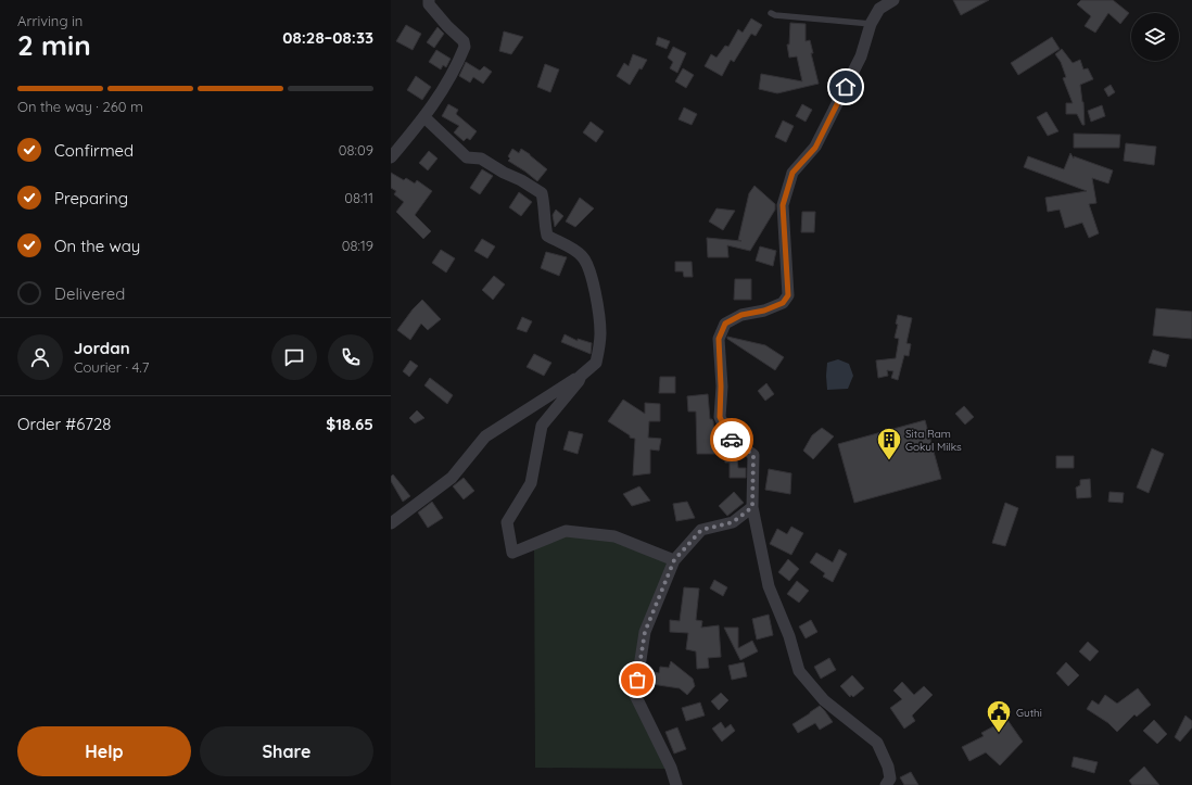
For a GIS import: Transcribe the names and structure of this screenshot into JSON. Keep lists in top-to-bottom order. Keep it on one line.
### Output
{"places":{"building":["Sita Ram Gokul Milks"],"public building":["Guthi"]},"page":{"heading":["2 min","Arriving in","08:28–08:33"],"panel":["Jordan","Courier · 4.7","Order #6728","$18.65"],"bar":"On the way · 260 m","list":[["Confirmed","08:09"],["Preparing","08:11"],["On the way","08:19"],"Delivered"],"buttons":["Help","Share"]}}
